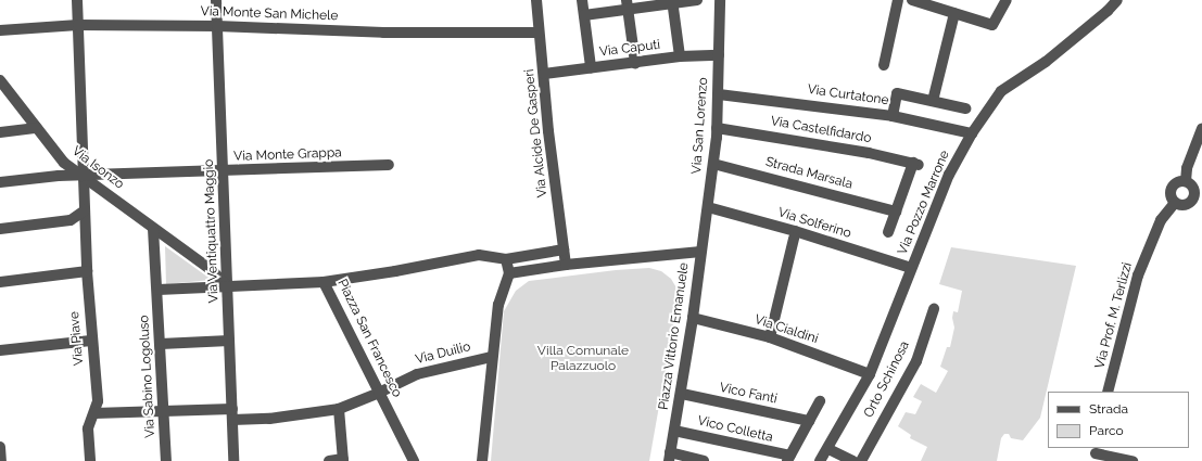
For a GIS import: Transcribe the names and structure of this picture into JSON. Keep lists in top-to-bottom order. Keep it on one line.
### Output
{"streets":{"street":["Via Monte San Michele","Via Caputi","Via Curtatone","Via San Lorenzo","Via Castelfidardo","Via Alcide De Gasperi","Via Monte Grappa","Via Isonzo","Strada Marsala","Via Pozzo Marrone","Via Solferino","Via Ventiquattro Maggio","Via Prof. M. Terlizzi","Via Cialdini","Piazza Vittorio Emanuele","Via Piave","Piazza San Francesco","Via Duilio","Via Sabino Logoluso","Orto Schinosa","Vico Fanti","Vico Colletta"]},"crossings":[["Via Monte San Michele","Via Alcide De Gasperi"],["Via Monte San Michele","Via Ventiquattro Maggio"],["Via Monte San Michele","Via Piave"],["Via Caputi","Via San Lorenzo"],["Via Caputi","Via Alcide De Gasperi"],["Via Curtatone","Via San Lorenzo"],["Via Curtatone","Via Pozzo Marrone"],["Via San Lorenzo","Via Castelfidardo"],["Via San Lorenzo","Strada Marsala"],["Via San Lorenzo","Via Solferino"],["Via San Lorenzo","Piazza Vittorio Emanuele"],["Via Castelfidardo","Strada Marsala"],["Via Alcide De Gasperi","Piazza Vittorio Emanuele"],["Via Monte Grappa","Via Isonzo"],["Via Monte Grappa","Via Ventiquattro Maggio"],["Via Monte Grappa","Via Piave"],["Via Isonzo","Via Ventiquattro Maggio"],["Via Isonzo","Via Piave"],["Via Isonzo","Via Sabino Logoluso"],["Via Pozzo Marrone","Via Solferino"],["Via Pozzo Marrone","Via Cialdini"],["Via Ventiquattro Maggio","Via Duilio"],["Via Cialdini","Piazza Vittorio Emanuele"],["Piazza Vittorio Emanuele","Vico Fanti"],["Piazza Vittorio Emanuele","Vico Colletta"],["Piazza San Francesco","Via Duilio"]],"parks":["Villa Comunale Palazzuolo"],"legend":["Strada","Parco"]}
